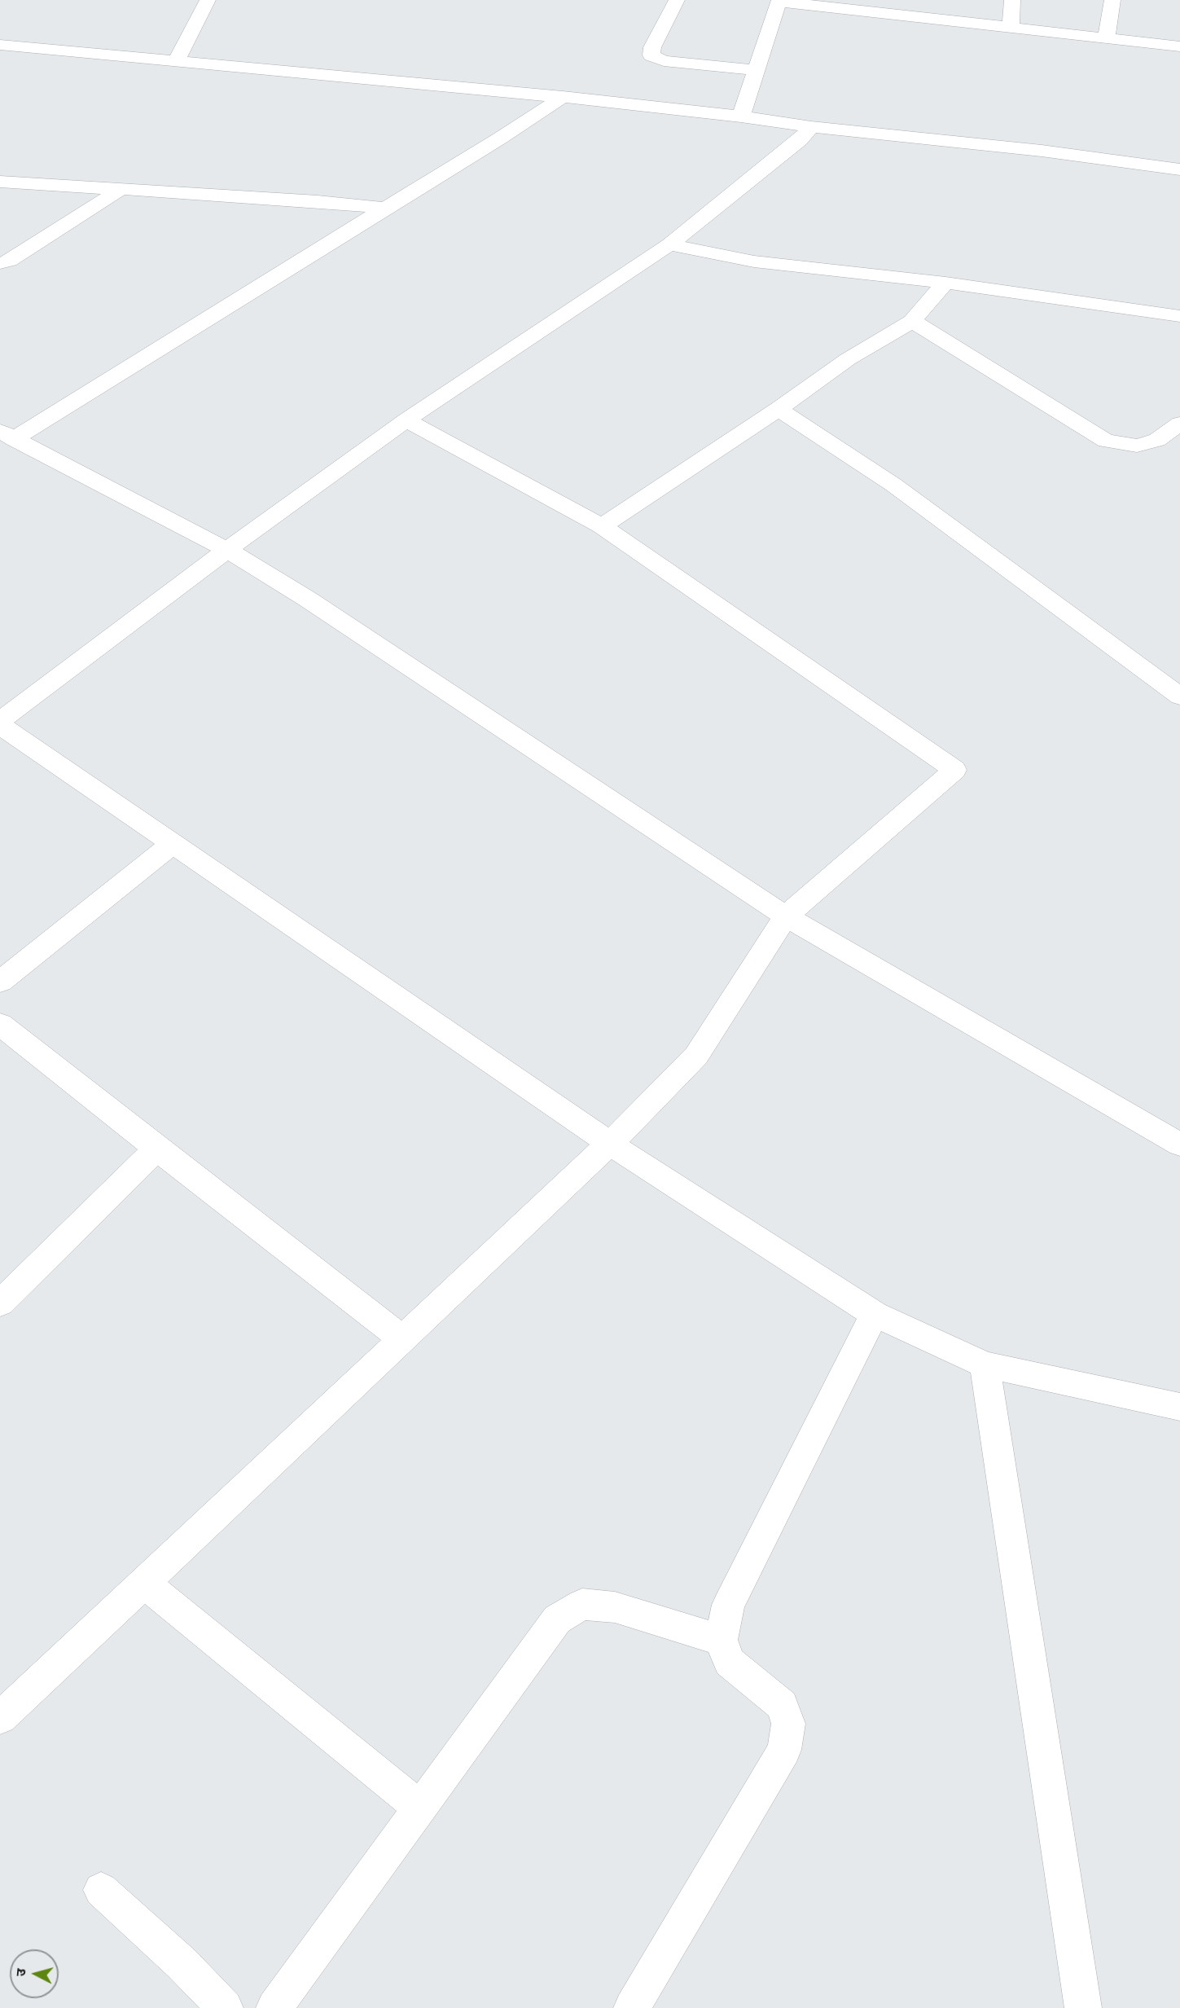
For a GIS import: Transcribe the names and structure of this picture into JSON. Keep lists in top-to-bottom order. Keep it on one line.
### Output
{"north":"left"}
